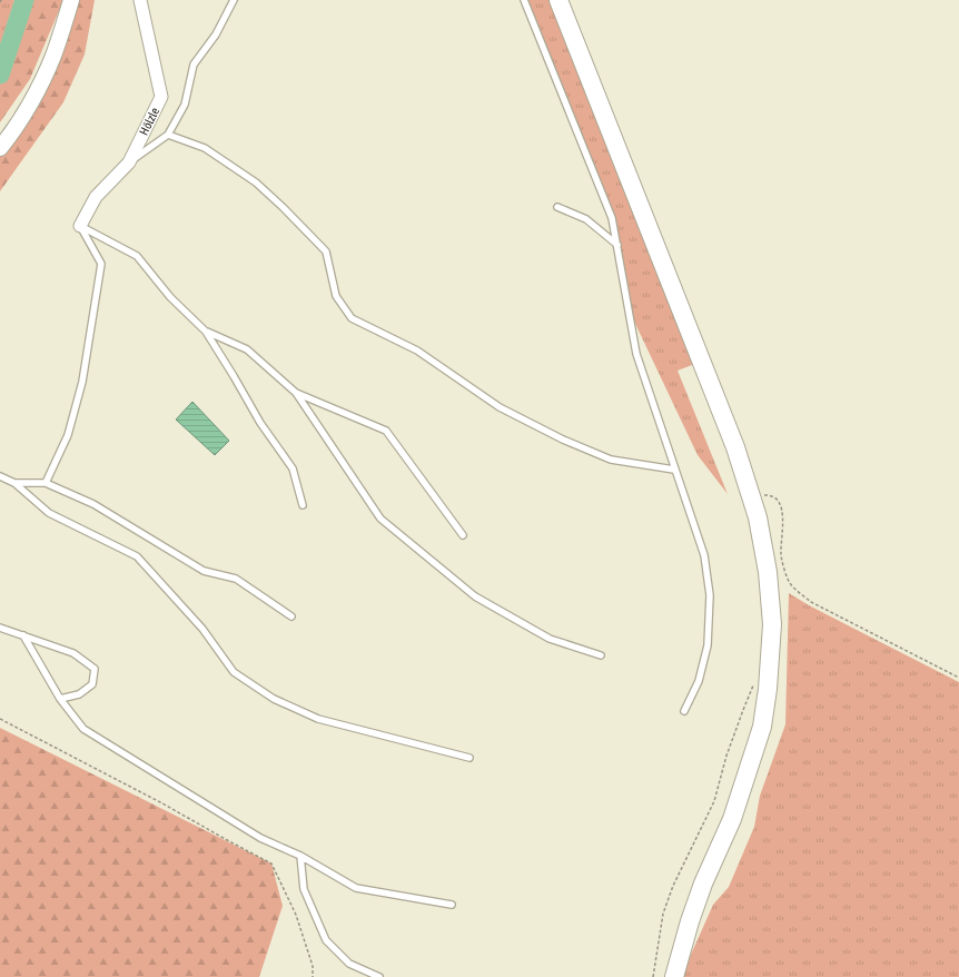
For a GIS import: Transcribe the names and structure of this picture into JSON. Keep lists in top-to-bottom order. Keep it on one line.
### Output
{"streets":{"street":["Hölzle"]}}
